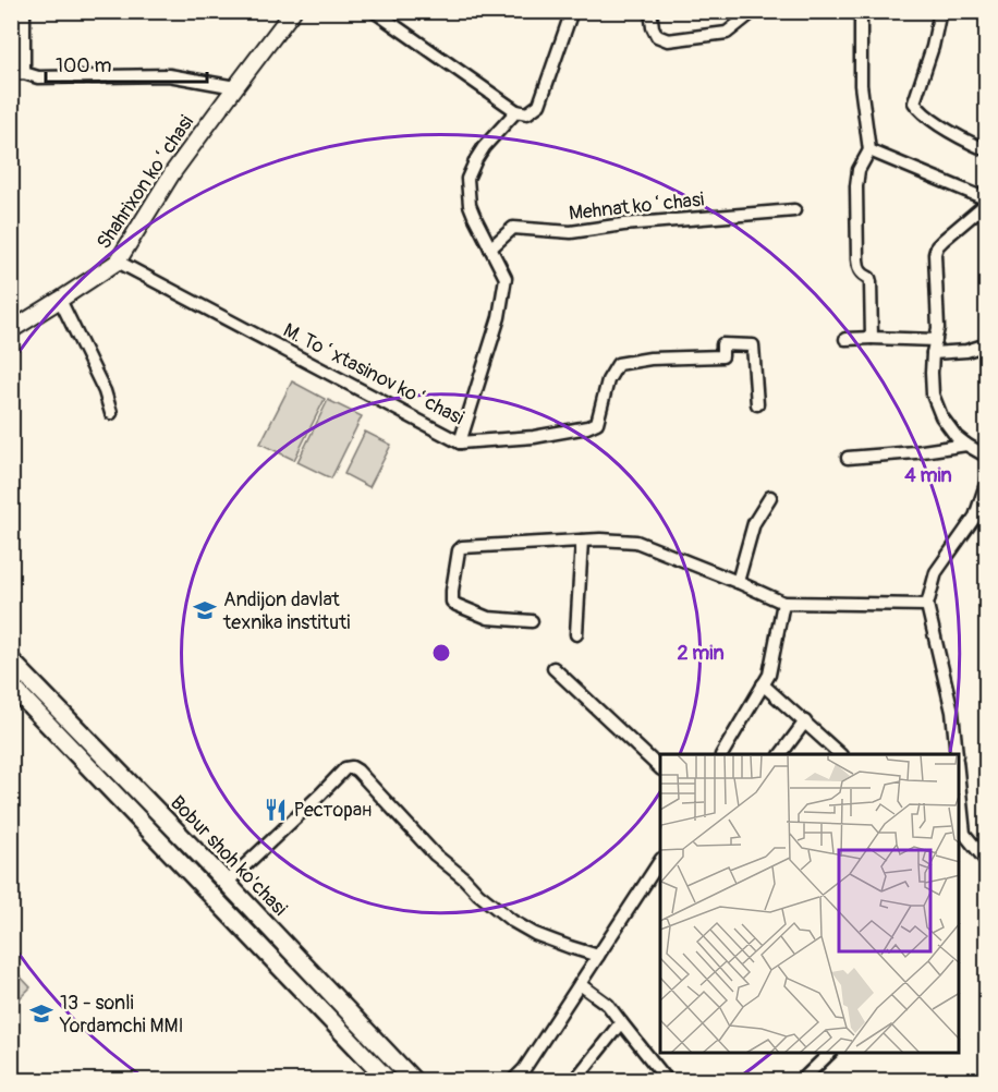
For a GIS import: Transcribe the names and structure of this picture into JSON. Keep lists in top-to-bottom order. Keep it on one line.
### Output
{"streets":{"main road":["Bobur shoh ko'chasi"],"street":["Shahrixon koʻchasi","Mehnat koʻchasi","M. Toʻxtasinov koʻchasi"]},"crossings":[["Shahrixon koʻchasi","M. Toʻxtasinov koʻchasi"],["Mehnat koʻchasi","M. Toʻxtasinov koʻchasi"]],"places":{"school or university":["Andijon davlat texnika instituti","13 - sonli Yordamchi MMI"],"restaurant":["Ресторан"]},"scale_bar":"100 m","rings":["4 min","2 min"]}
